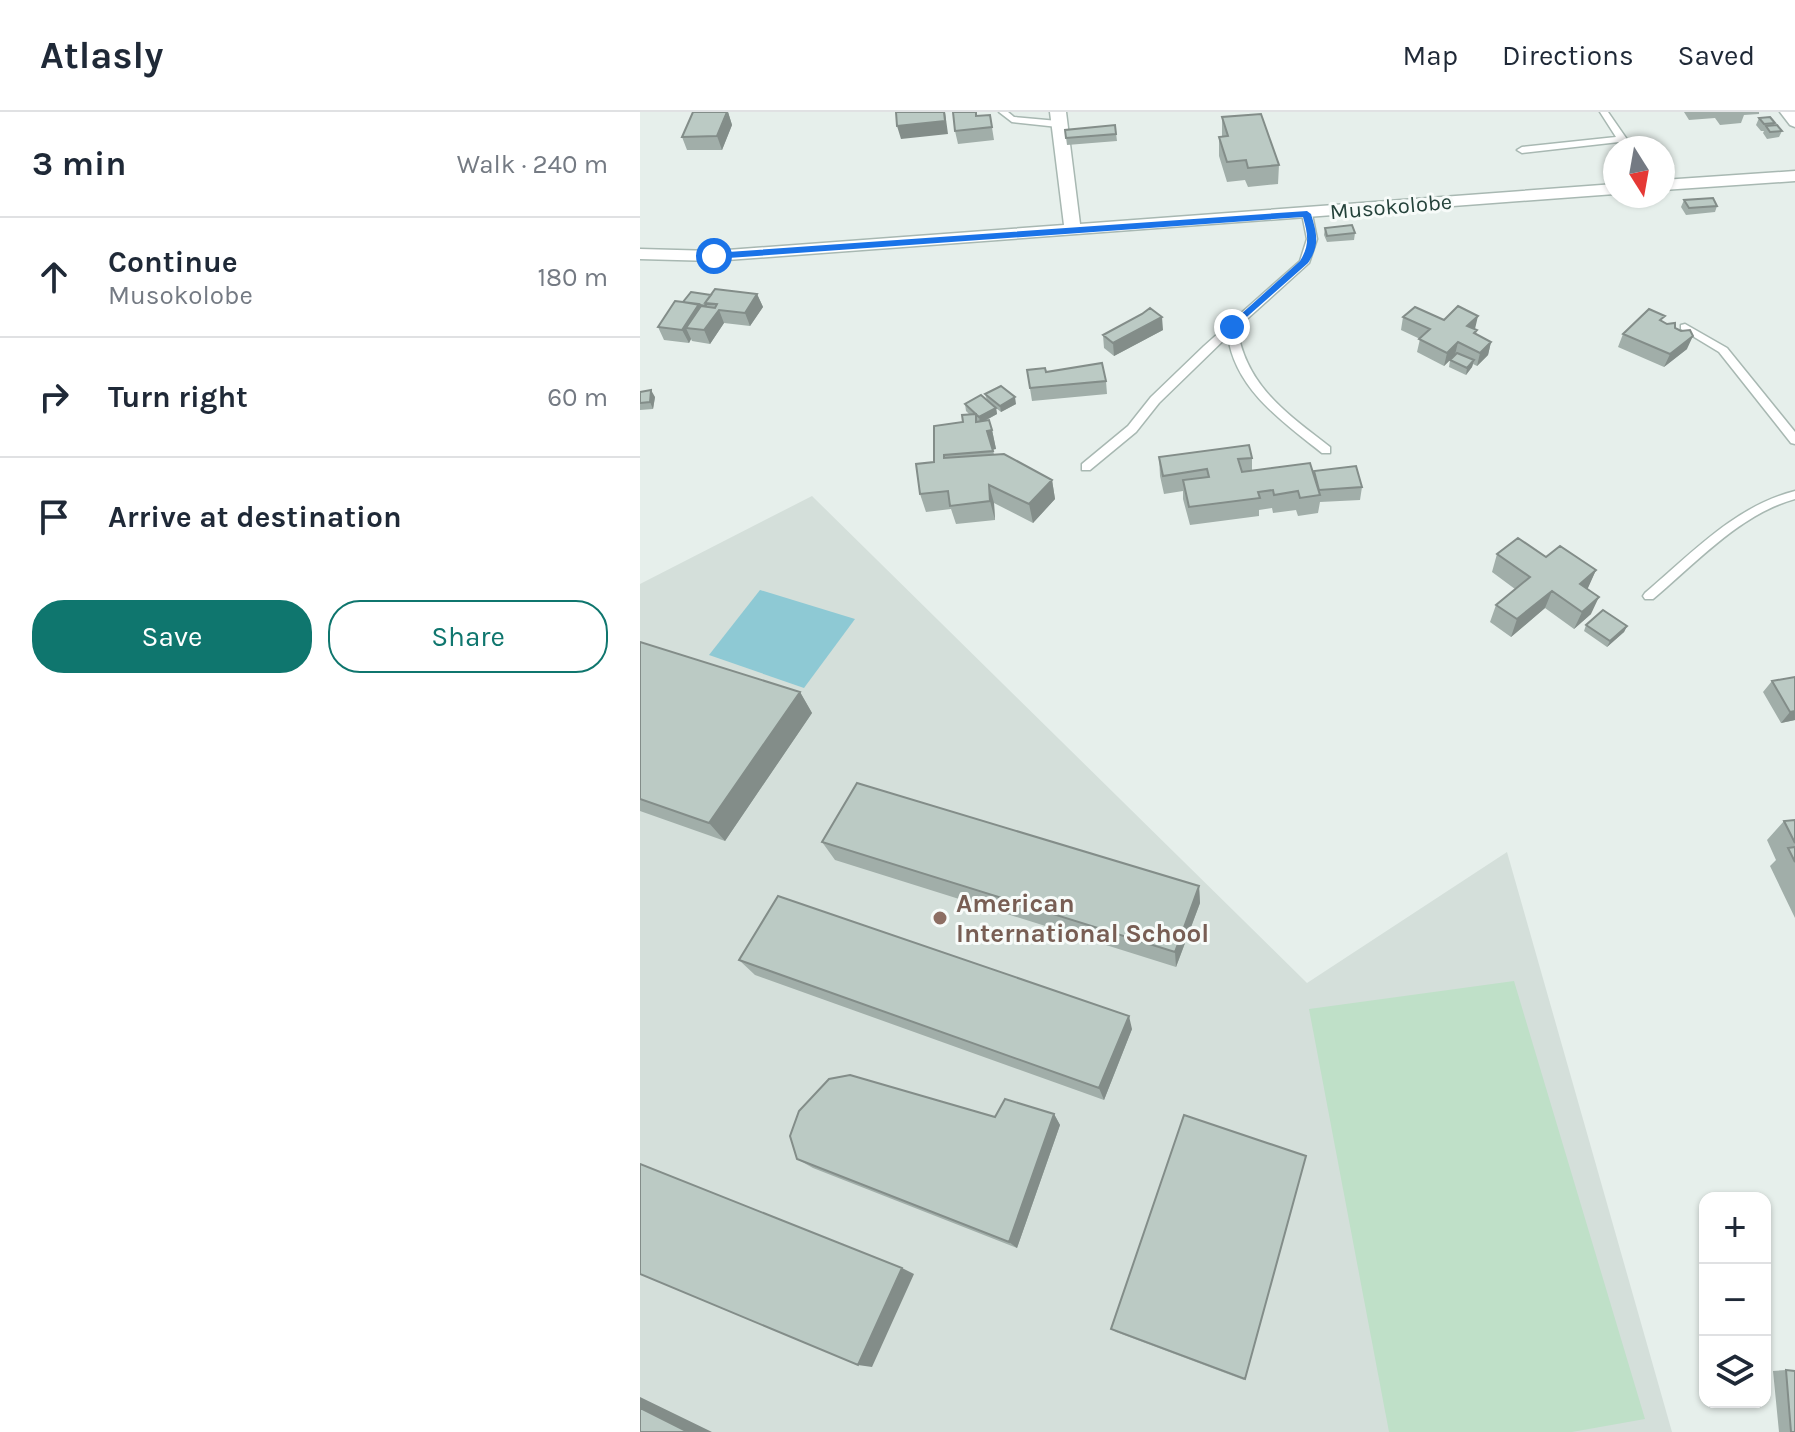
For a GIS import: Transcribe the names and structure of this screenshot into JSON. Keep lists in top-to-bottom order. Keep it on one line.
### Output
{"streets":{"street":["Musokolobe"]},"places":["American International School"],"north":"bottom","page":{"header":"Atlasly","nav":["Map","Directions","Saved"],"heading":["3 min","Walk · 240 m"],"list":[["Continue","Musokolobe","180 m"],["Turn right","60 m"],"Arrive at destination"],"buttons":["Save","Share"],"map_buttons":["+","−"]}}
